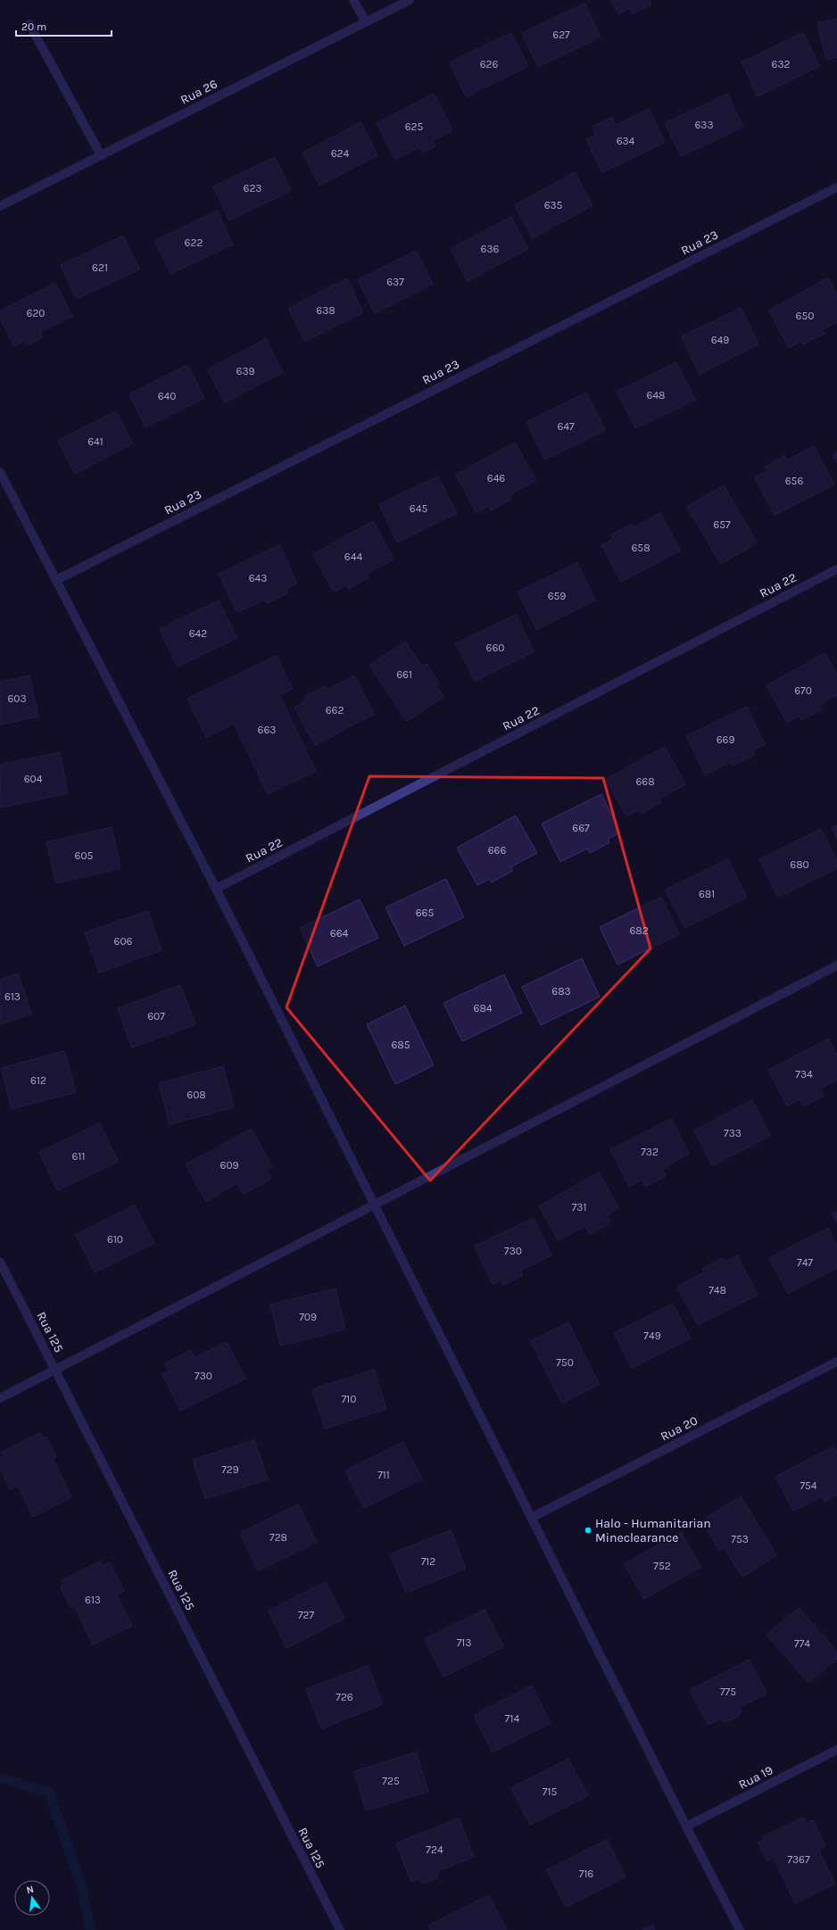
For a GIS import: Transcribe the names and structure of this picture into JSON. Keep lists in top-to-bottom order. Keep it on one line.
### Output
{"streets":{"street":["Rua 26","Rua 23","Rua 22","Rua 125","Rua 20","Rua 19"]},"places":["Halo - Humanitarian Mineclearance"],"house_numbers":["627","626","632","633","625","634","624","623","635","622","636","621","637","638","620","650","649","639","648","640","647","641","646","656","645","657","658","644","643","659","642","660","661","670","603","662","663","669","604","668","667","666","605","680","681","665","682","664","606","683","613","684","607","685","734","612","608","733","732","611","609","731","610","730","747","748","709","749","750","730","710","729","711","754","728","753","712","752","613","727","713","774","775","726","714","725","715","724","7367","716"],"scale_bar":"20 m","north":"top"}
